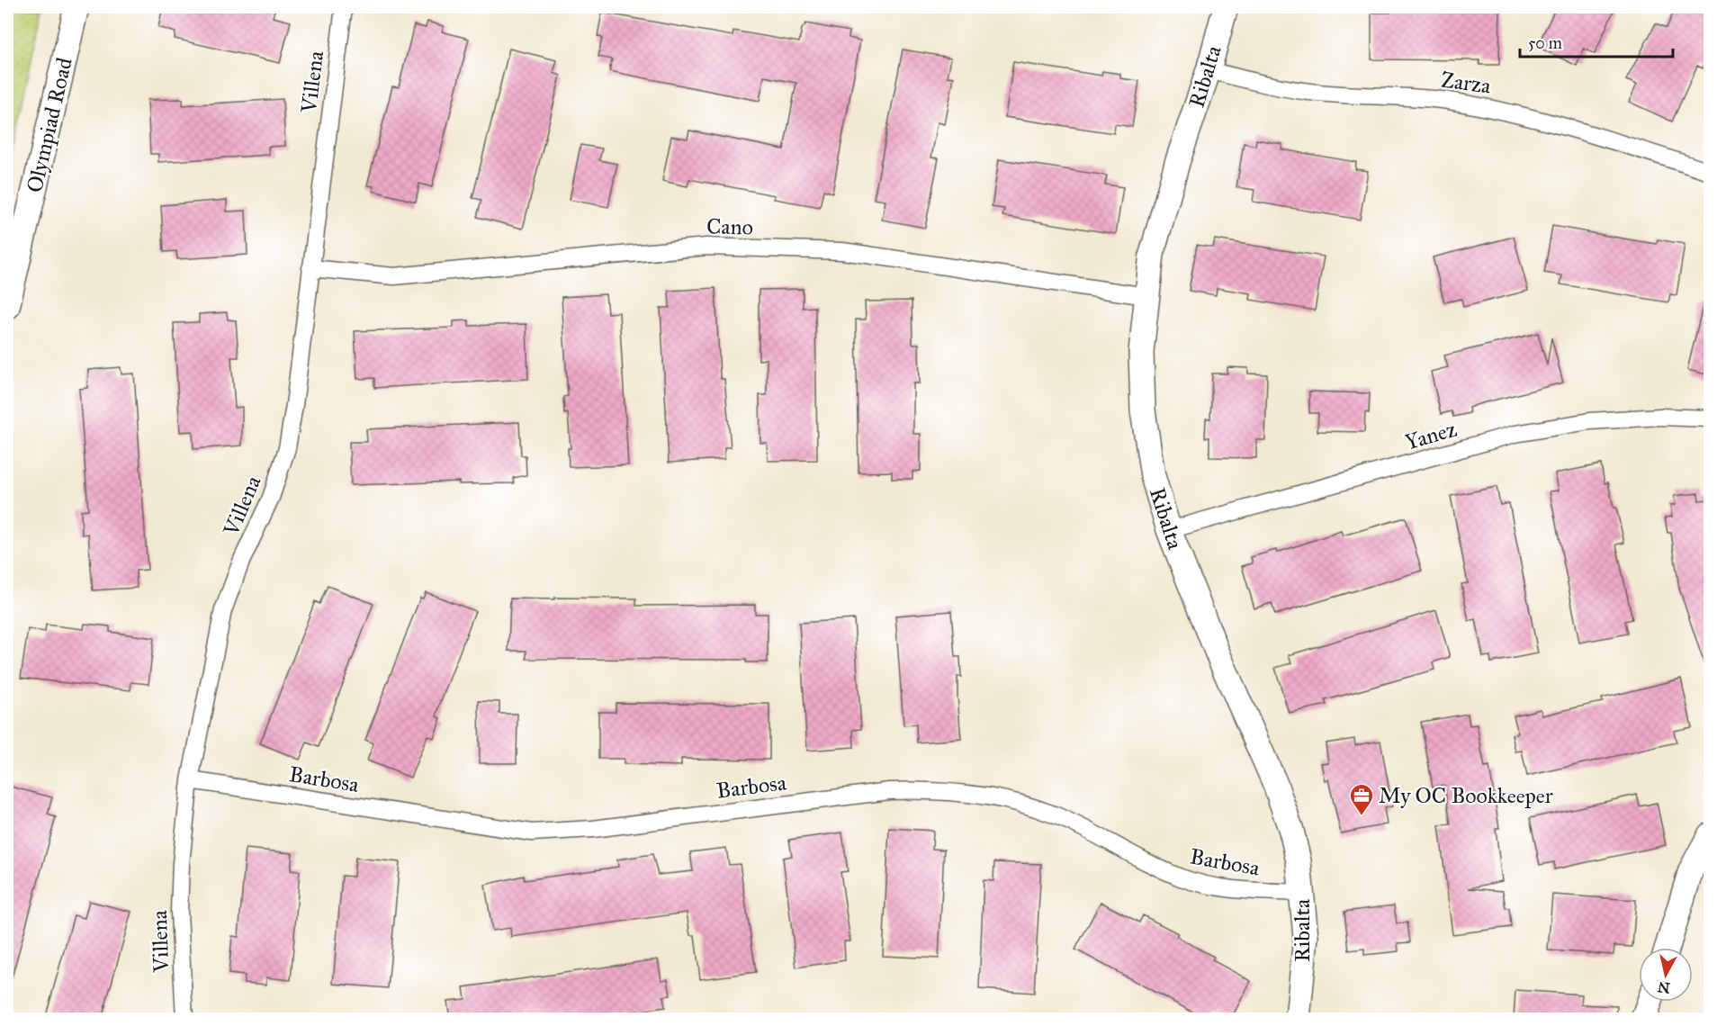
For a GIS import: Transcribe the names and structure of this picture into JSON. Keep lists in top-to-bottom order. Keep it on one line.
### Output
{"streets":{"street":["Ribalta","Villena","Zarza","Olympiad Road","Cano","Yanez","Barbosa"]},"crossings":[["Ribalta","Zarza"],["Ribalta","Cano"],["Ribalta","Yanez"],["Ribalta","Barbosa"],["Villena","Cano"],["Villena","Barbosa"]],"places":{"office":["My OC Bookkeeper"]},"scale_bar":"50 m","north":"bottom"}
